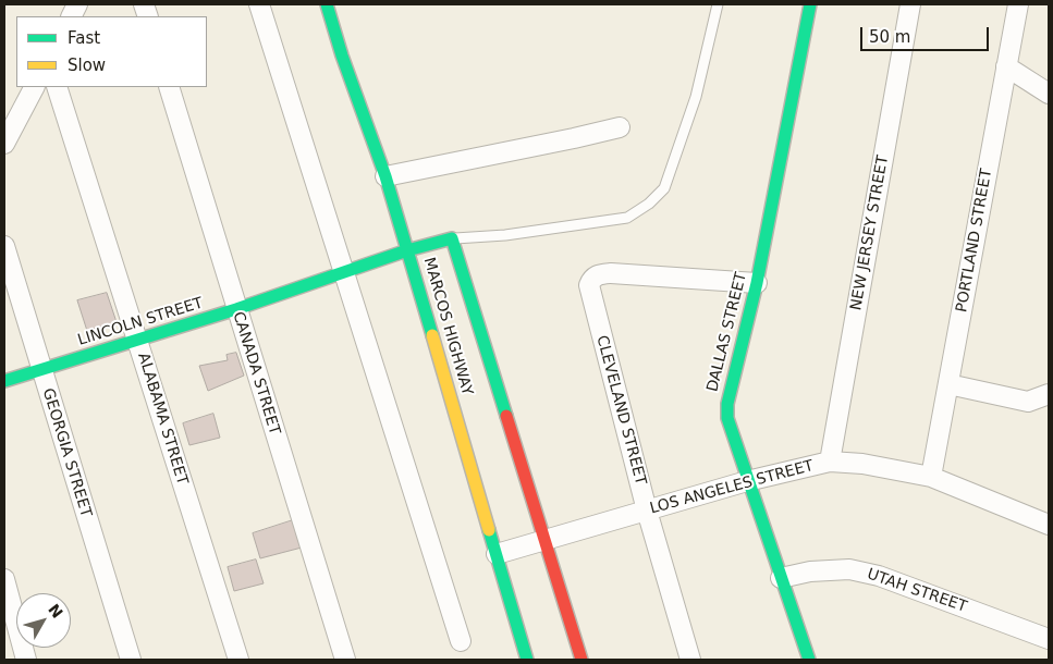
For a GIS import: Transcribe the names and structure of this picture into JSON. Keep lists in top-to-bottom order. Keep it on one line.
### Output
{"streets":{"street":["NEW JERSEY STREET","PORTLAND STREET","LINCOLN STREET","MARCOS HIGHWAY","DALLAS STREET","CANADA STREET","CLEVELAND STREET","ALABAMA STREET","GEORGIA STREET","LOS ANGELES STREET","UTAH STREET"]},"crossings":[["NEW JERSEY STREET","LOS ANGELES STREET"],["PORTLAND STREET","LOS ANGELES STREET"],["LINCOLN STREET","MARCOS HIGHWAY"],["LINCOLN STREET","CANADA STREET"],["LINCOLN STREET","ALABAMA STREET"],["LINCOLN STREET","GEORGIA STREET"],["MARCOS HIGHWAY","LOS ANGELES STREET"],["DALLAS STREET","CLEVELAND STREET"],["DALLAS STREET","LOS ANGELES STREET"],["DALLAS STREET","UTAH STREET"],["CLEVELAND STREET","LOS ANGELES STREET"]],"legend":["Fast","Slow"],"scale_bar":"50 m","north":"top right"}
